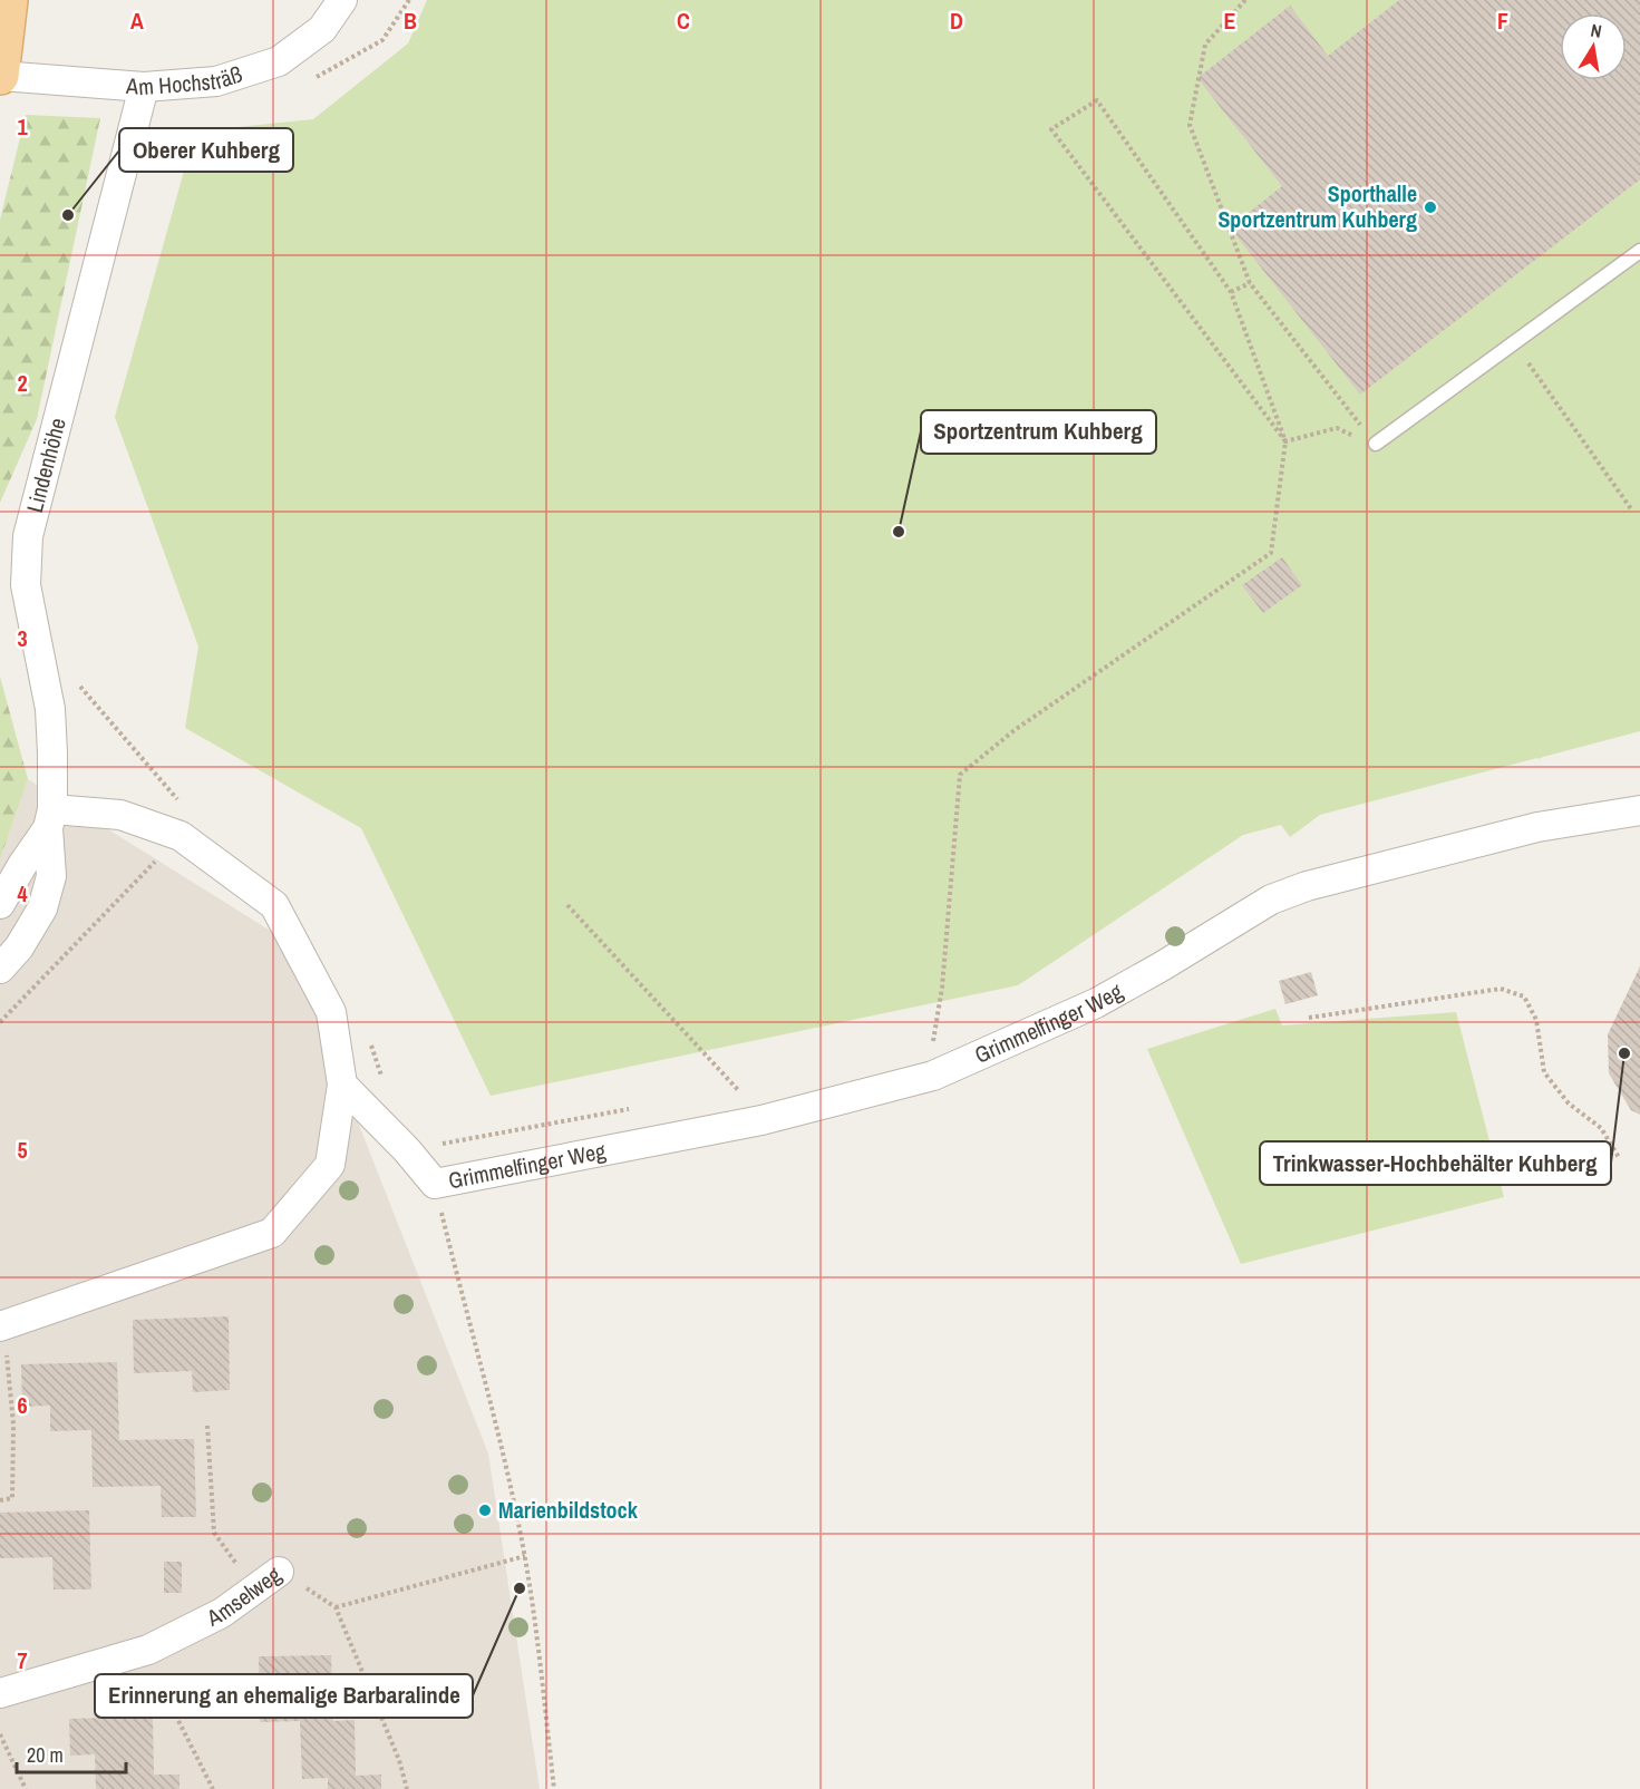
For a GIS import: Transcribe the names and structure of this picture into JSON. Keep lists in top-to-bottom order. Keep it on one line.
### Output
{"streets":{"street":["Am Hochsträß","Lindenhöhe","Grimmelfinger Weg","Amselweg"]},"crossings":[["Am Hochsträß","Lindenhöhe"]],"places":["Sporthalle Sportzentrum Kuhberg","Oberer Kuhberg","Sportzentrum Kuhberg","Trinkwasser-Hochbehälter Kuhberg","Marienbildstock","Erinnerung an ehemalige Barbaralinde"],"scale_bar":"20 m","north":"top","grid":{"columns":["A","B","C","D","E","F"],"rows":["1","2","3","4","5","6","7"]}}
